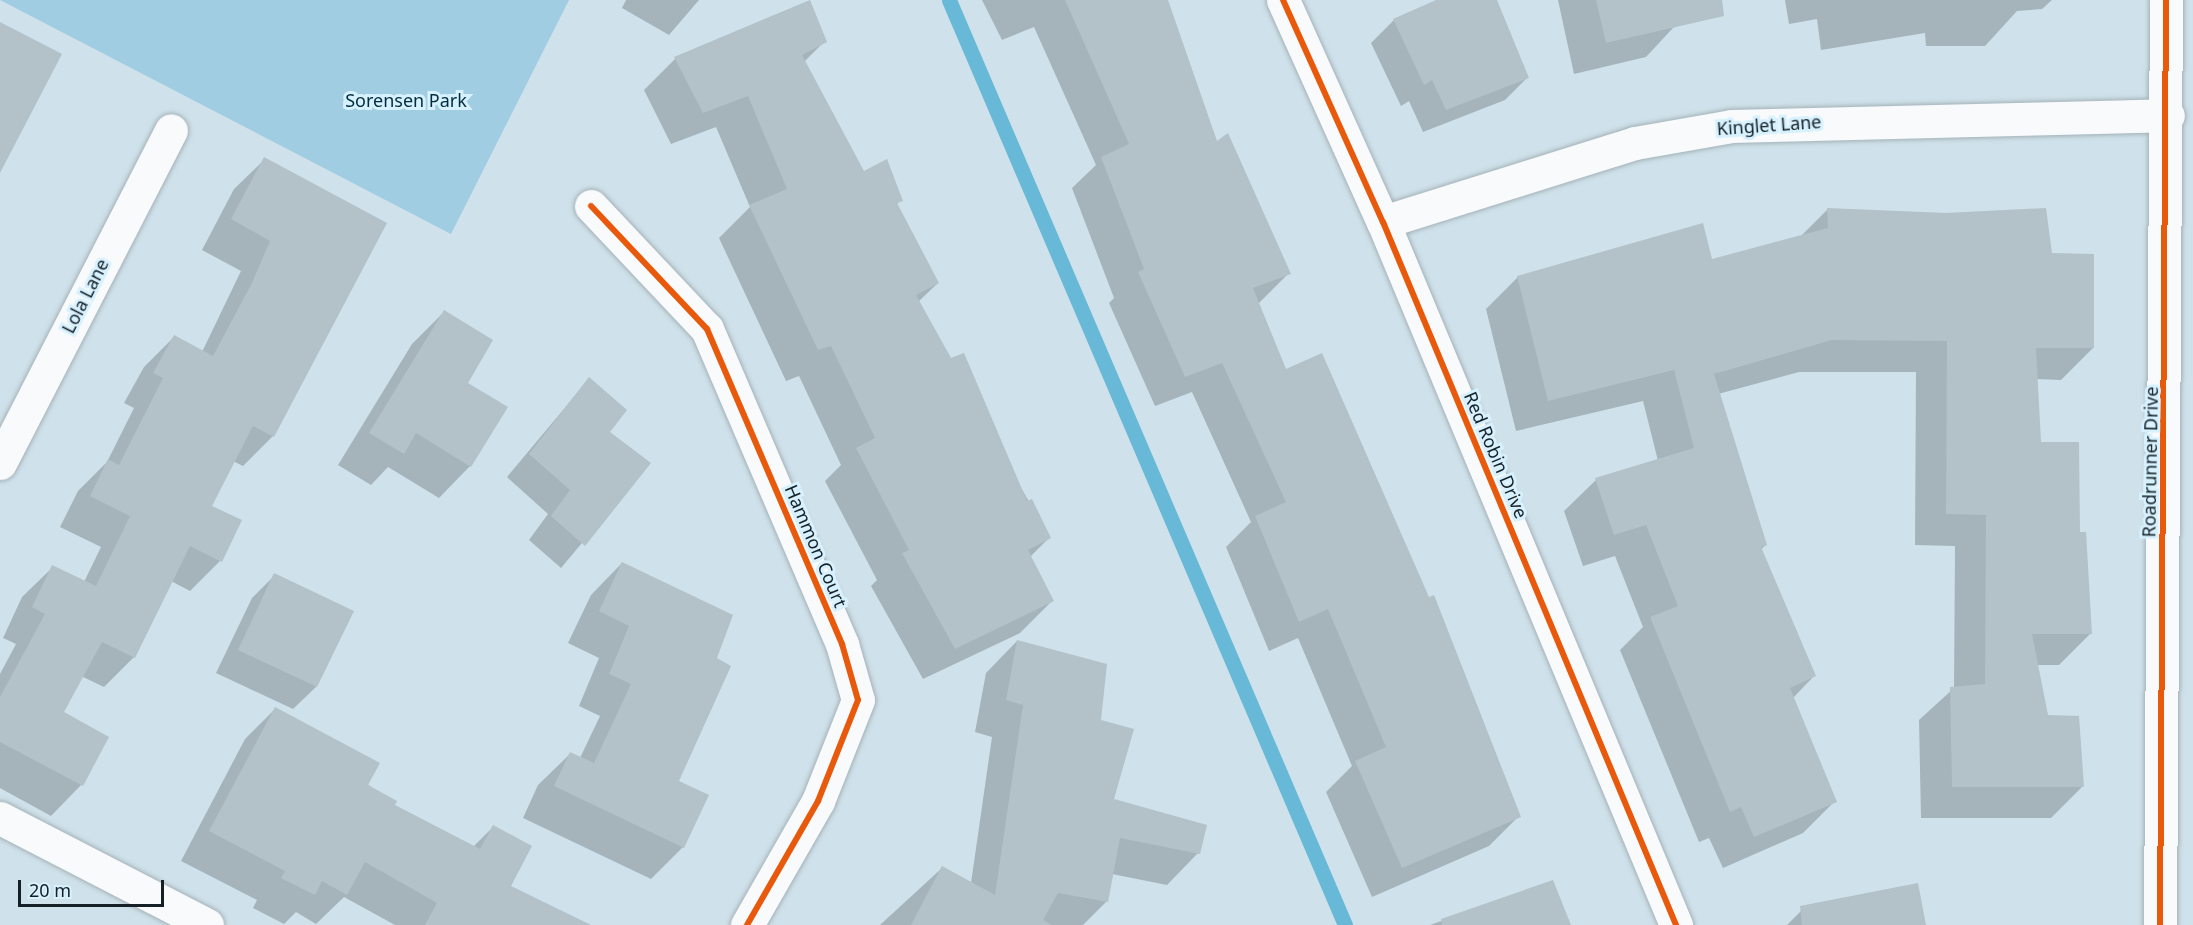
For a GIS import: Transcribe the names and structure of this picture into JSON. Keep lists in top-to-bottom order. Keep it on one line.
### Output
{"streets":{"street":["Kinglet Lane","Lola Lane","Red Robin Drive","Roadrunner Drive","Hammon Court"]},"crossings":[["Kinglet Lane","Red Robin Drive"],["Kinglet Lane","Roadrunner Drive"]],"parks":["Sorensen Park"],"scale_bar":"20 m"}
